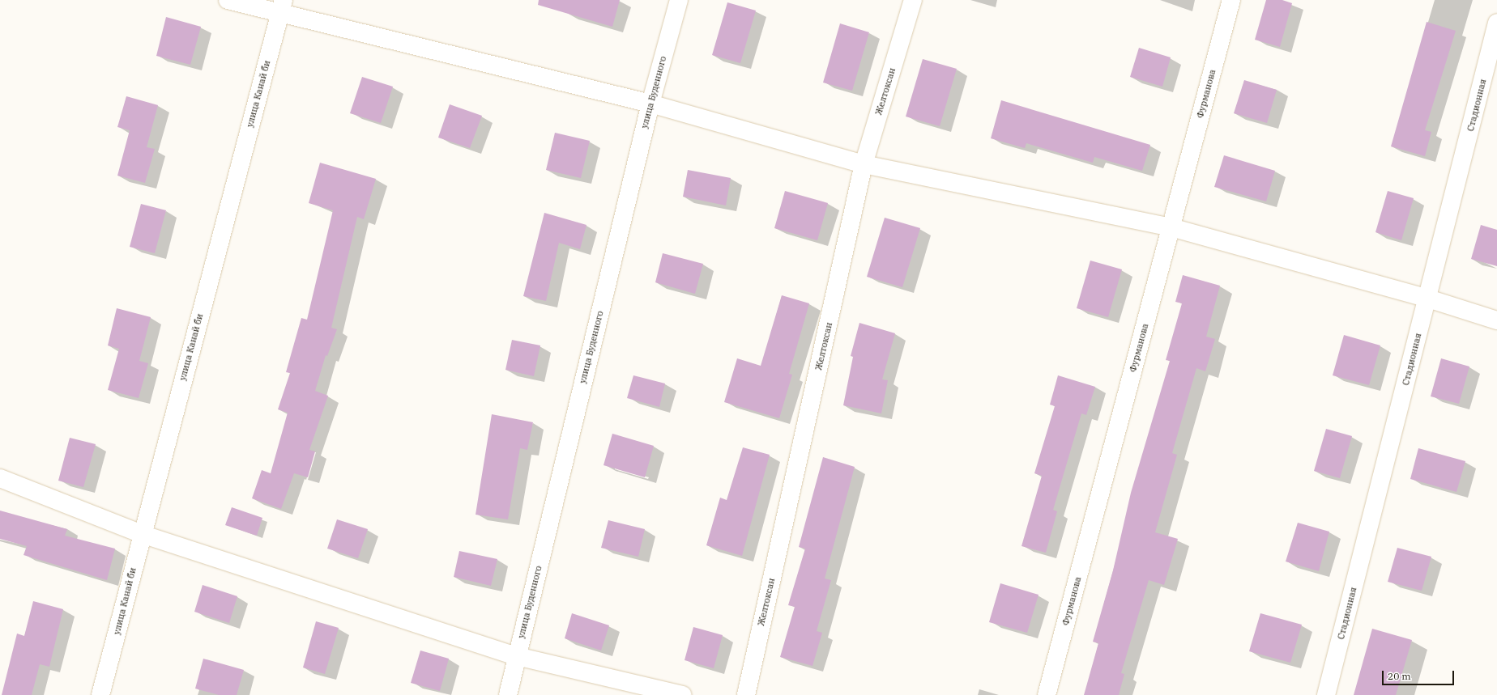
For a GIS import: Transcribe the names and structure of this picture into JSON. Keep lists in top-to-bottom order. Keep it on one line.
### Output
{"streets":{"street":["Желтоксан","улица Буденного","улица Канай би","Фурманова","Стадионная"]},"scale_bar":"20 m"}
